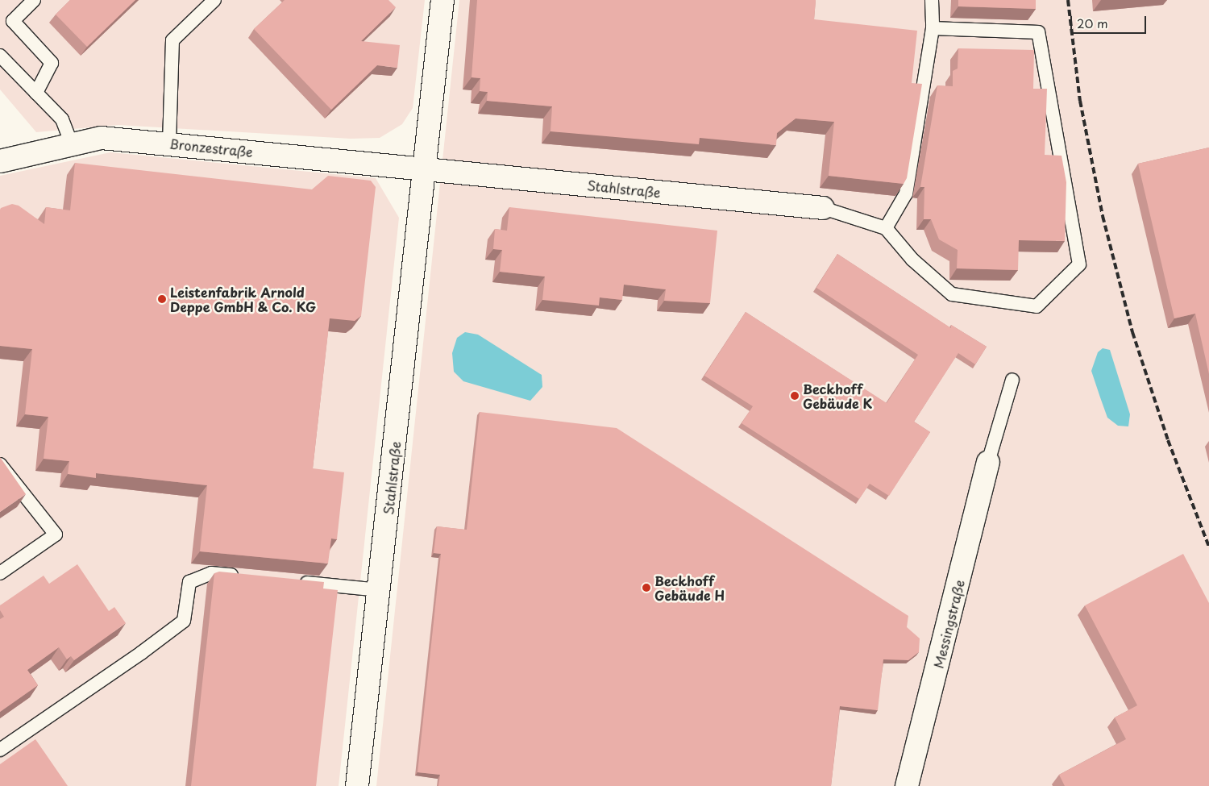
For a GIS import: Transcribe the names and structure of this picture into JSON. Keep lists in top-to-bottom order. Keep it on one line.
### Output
{"streets":{"street":["Bronzestraße","Stahlstraße","Messingstraße"]},"crossings":[["Bronzestraße","Stahlstraße"]],"places":["Leistenfabrik Arnold Deppe GmbH & Co. KG","Beckhoff Gebäude K","Beckhoff Gebäude H"],"scale_bar":"20 m"}
